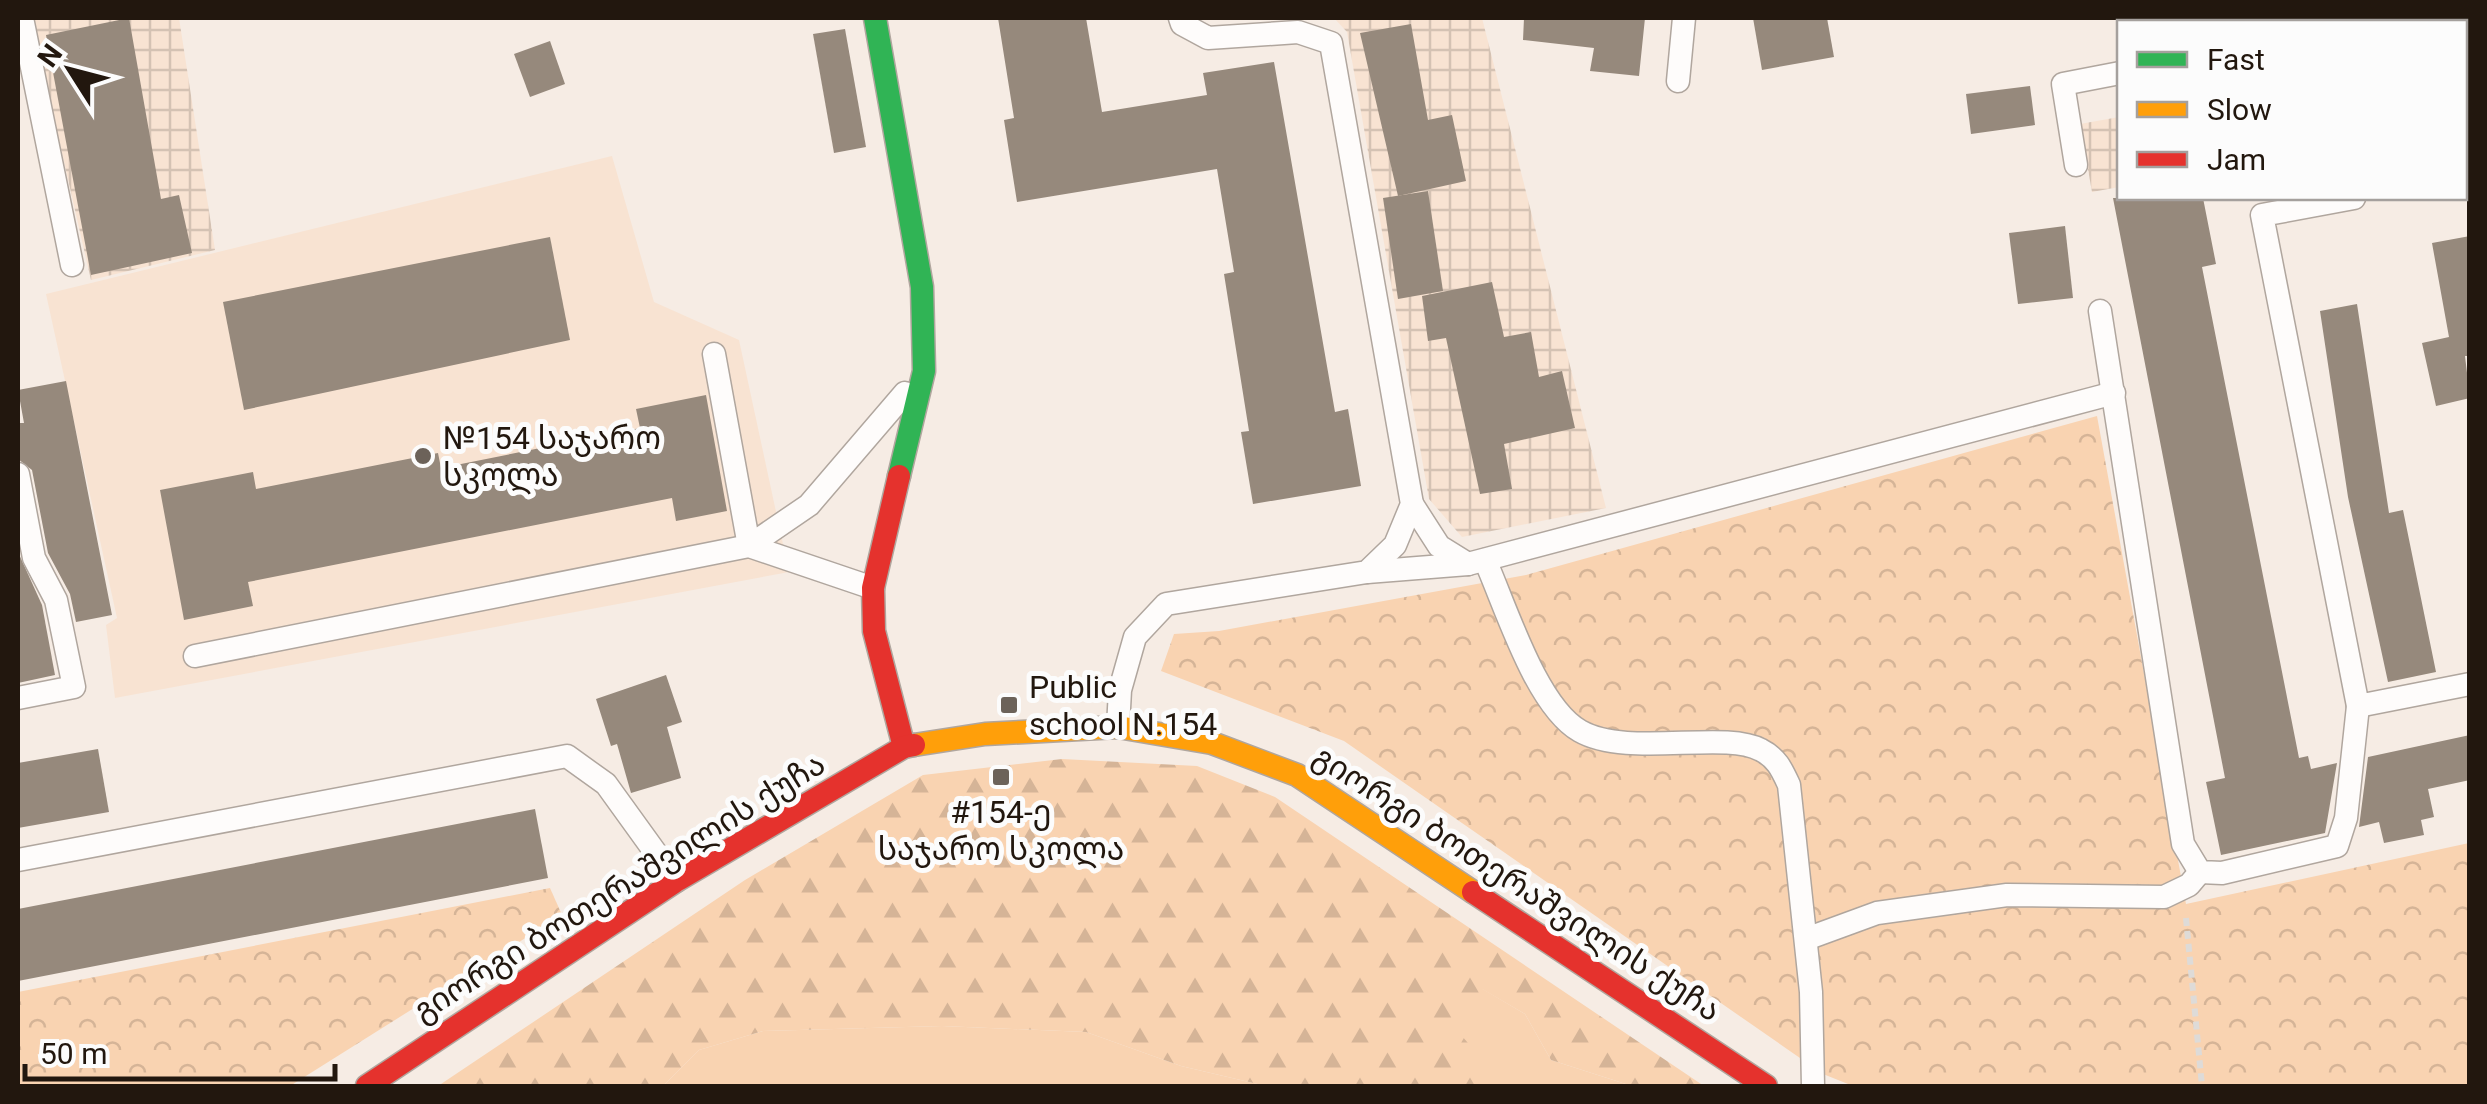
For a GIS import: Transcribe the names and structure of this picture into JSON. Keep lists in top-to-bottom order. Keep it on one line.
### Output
{"streets":{"street":["გიორგი ბოთერაშვილის ქუჩა"]},"places":{"other":["№154 საჯარო სკოლა"],"transit":["Public school N.154","#154-ე საჯარო სკოლა"]},"legend":["Fast","Slow","Jam"],"scale_bar":"50 m","north":"top left"}
